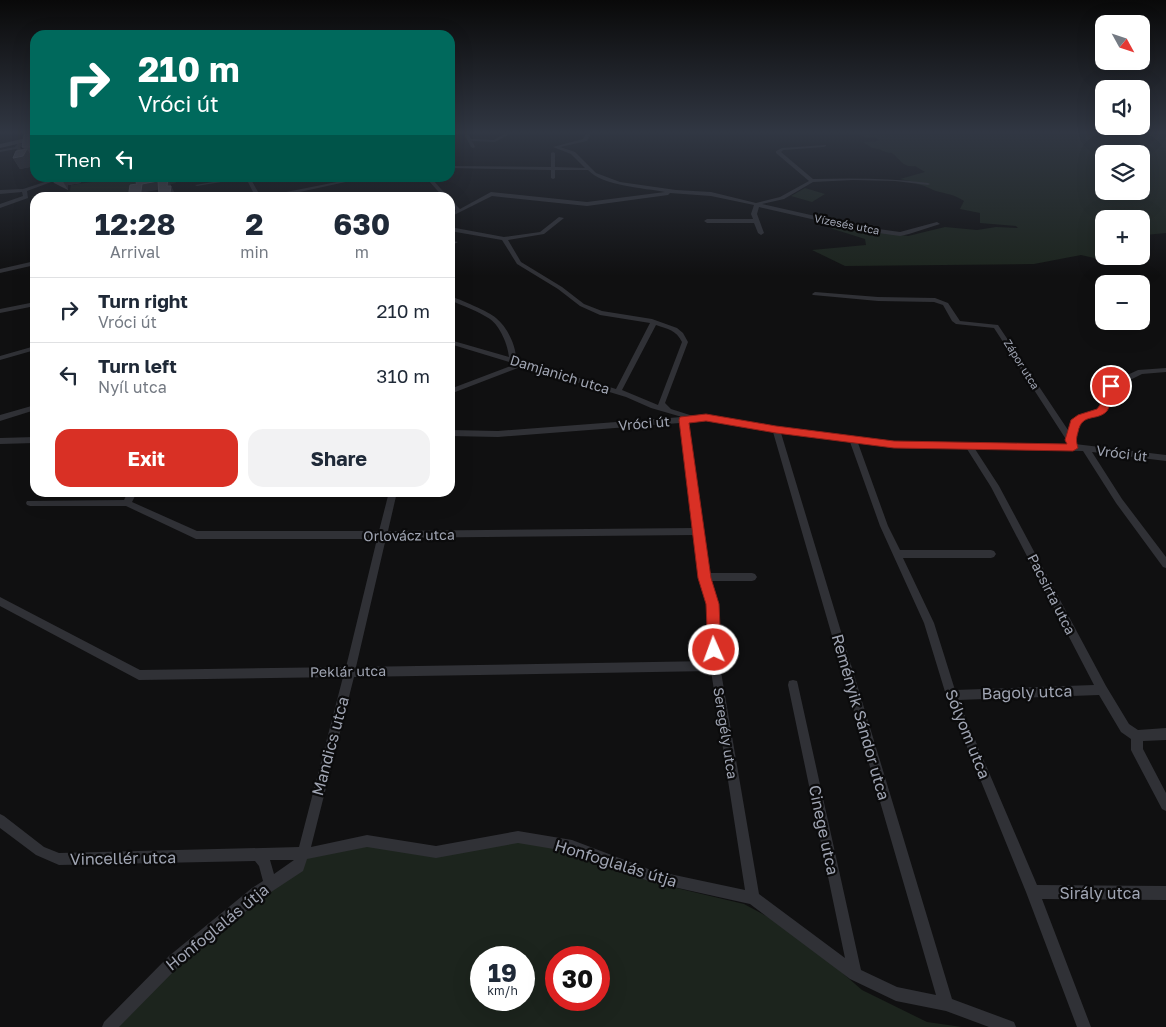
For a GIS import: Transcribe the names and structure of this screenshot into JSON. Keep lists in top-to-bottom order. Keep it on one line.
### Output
{"streets":{"street":["Vízesés utca","Zápor utca","Damjanich utca","Vróci út","Orlovácz utca","Pacsirta utca","Peklár utca","Bagoly utca","Reményik Sándor utca","Seregély utca","Sólyom utca","Mandics utca","Cinege utca","Vincellér utca","Honfoglalás útja","Sirály utca"]},"crossings":[["Zápor utca","Vróci út"],["Vróci út","Pacsirta utca"],["Vróci út","Reményik Sándor utca"],["Vróci út","Seregély utca"],["Vróci út","Sólyom utca"],["Orlovácz utca","Seregély utca"],["Orlovácz utca","Mandics utca"],["Pacsirta utca","Bagoly utca"],["Peklár utca","Seregély utca"],["Peklár utca","Mandics utca"],["Bagoly utca","Sólyom utca"],["Reményik Sándor utca","Honfoglalás útja"],["Seregély utca","Honfoglalás útja"],["Sólyom utca","Sirály utca"],["Mandics utca","Vincellér utca"],["Mandics utca","Honfoglalás útja"],["Cinege utca","Honfoglalás útja"],["Vincellér utca","Honfoglalás útja"]],"north":"bottom right","page":{"map_buttons":["+","−"],"turn":["210 m","Vróci út"],"then":"Then","eta":["12:28","Arrival","2","min","630","m"],"list":[{"name":"Turn right","note":"Vróci út","value":"210 m"},{"name":"Turn left","note":"Nyíl utca","value":"310 m"}],"buttons":["Exit","Share"],"speed":"19 km/h","limit":"30"}}
